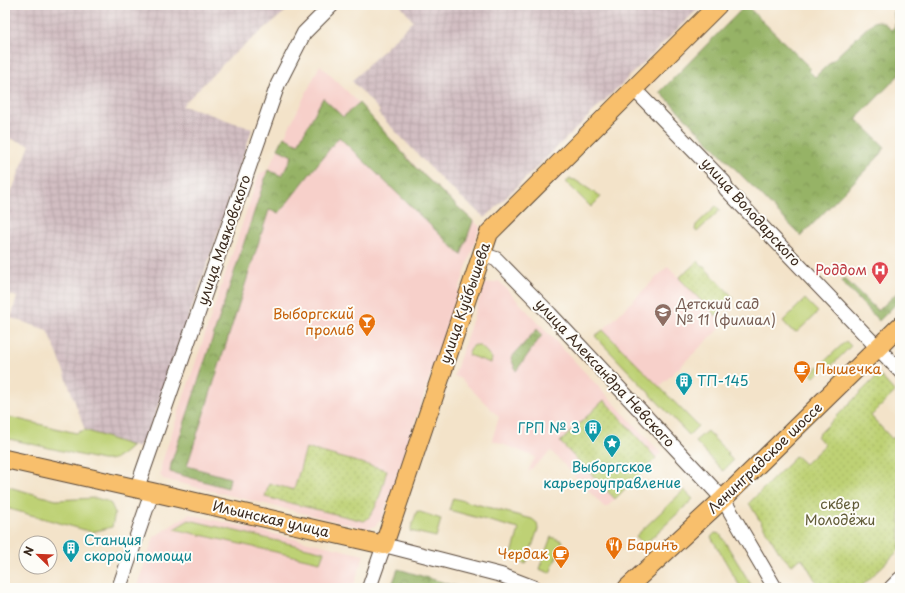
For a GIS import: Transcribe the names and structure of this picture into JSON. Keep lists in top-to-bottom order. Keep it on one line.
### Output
{"streets":{"main road":["улица Куйбышева","Ленинградское шоссе","Ильинская улица"],"street":["улица Володарского","улица Маяковского","улица Александра Невского"]},"crossings":[["улица Володарского","улица Куйбышева"],["улица Володарского","Ленинградское шоссе"],["улица Маяковского","Ильинская улица"],["улица Куйбышева","улица Александра Невского"],["улица Куйбышева","Ильинская улица"],["улица Александра Невского","Ленинградское шоссе"]],"parks":["сквер Молодёжи"],"places":{"hospital":["Роддом"],"school or university":["Детский сад № 11 (филиал)"],"bar":["Выборгский пролив"],"cafe":["Пышечка","Чердак"],"building":["ТП-145","ГРП № 3","Станция скорой помощи"],"place":["Выборгское карьероуправление"],"restaurant":["Баринъ"]},"north":"top left"}
